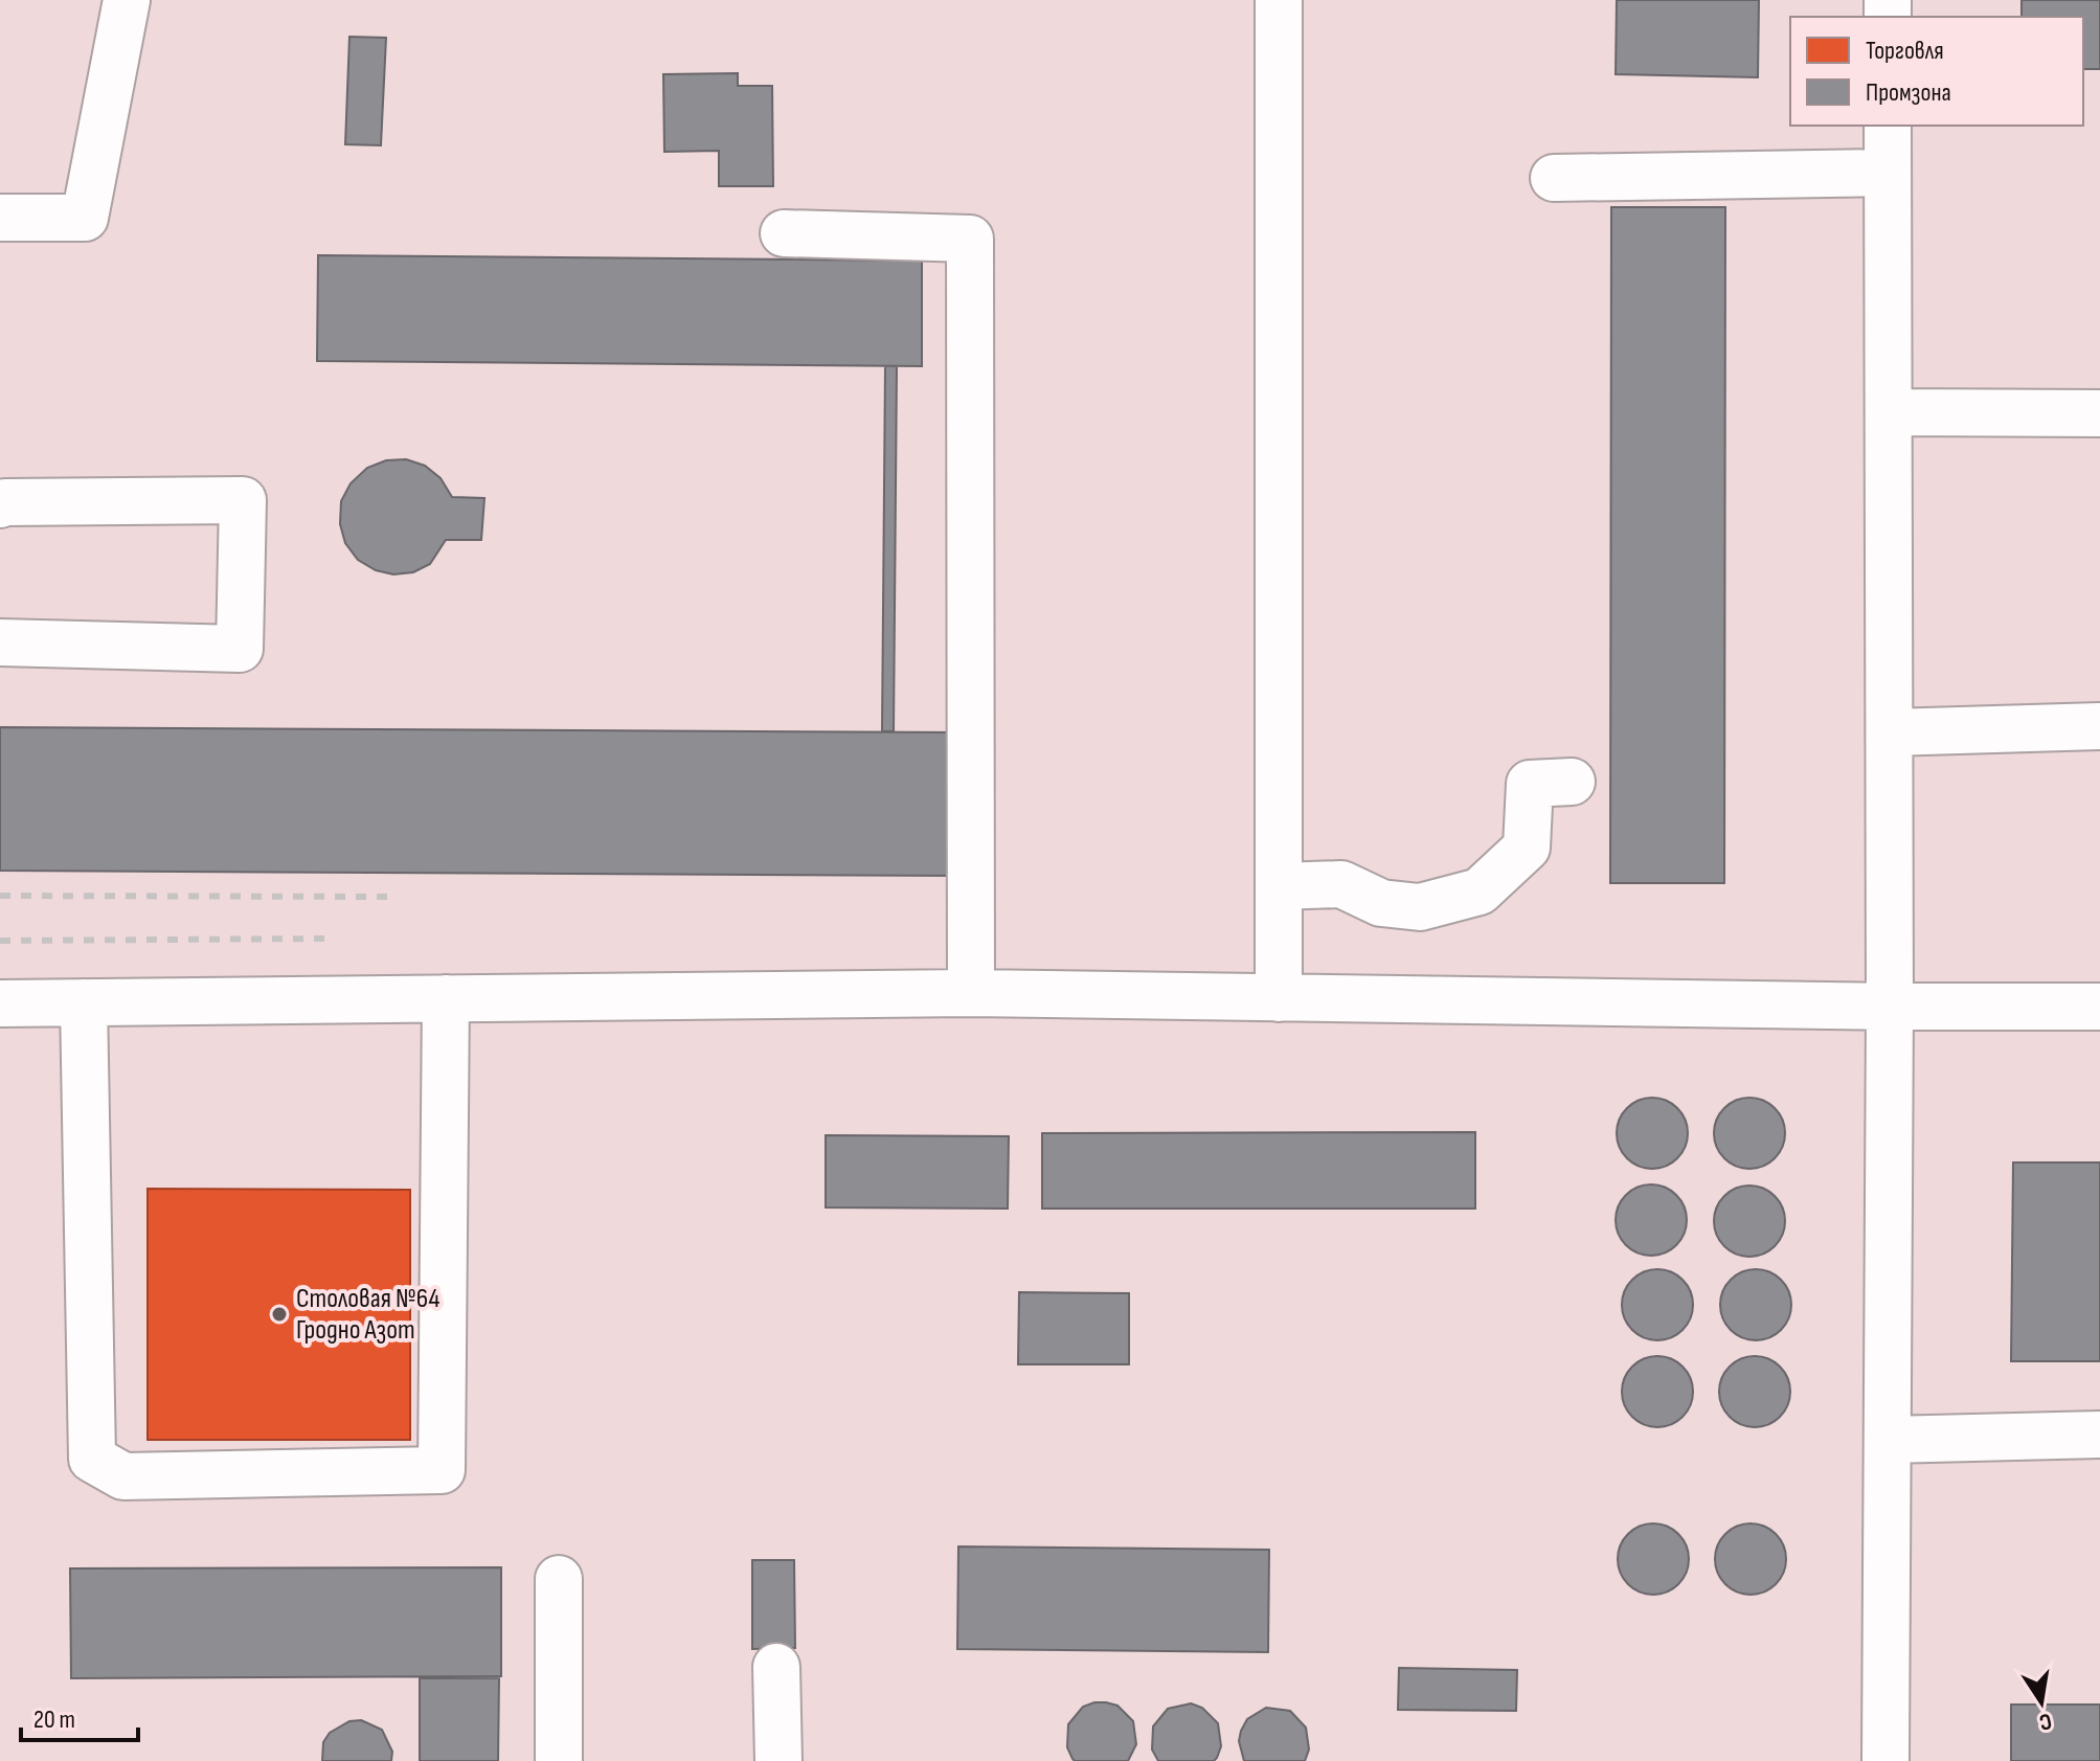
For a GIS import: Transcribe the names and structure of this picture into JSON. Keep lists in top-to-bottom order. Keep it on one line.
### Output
{"places":["Столовая №64 Гродно Азот"],"legend":["Торговля","Промзона"],"scale_bar":"20 m","north":"bottom"}
